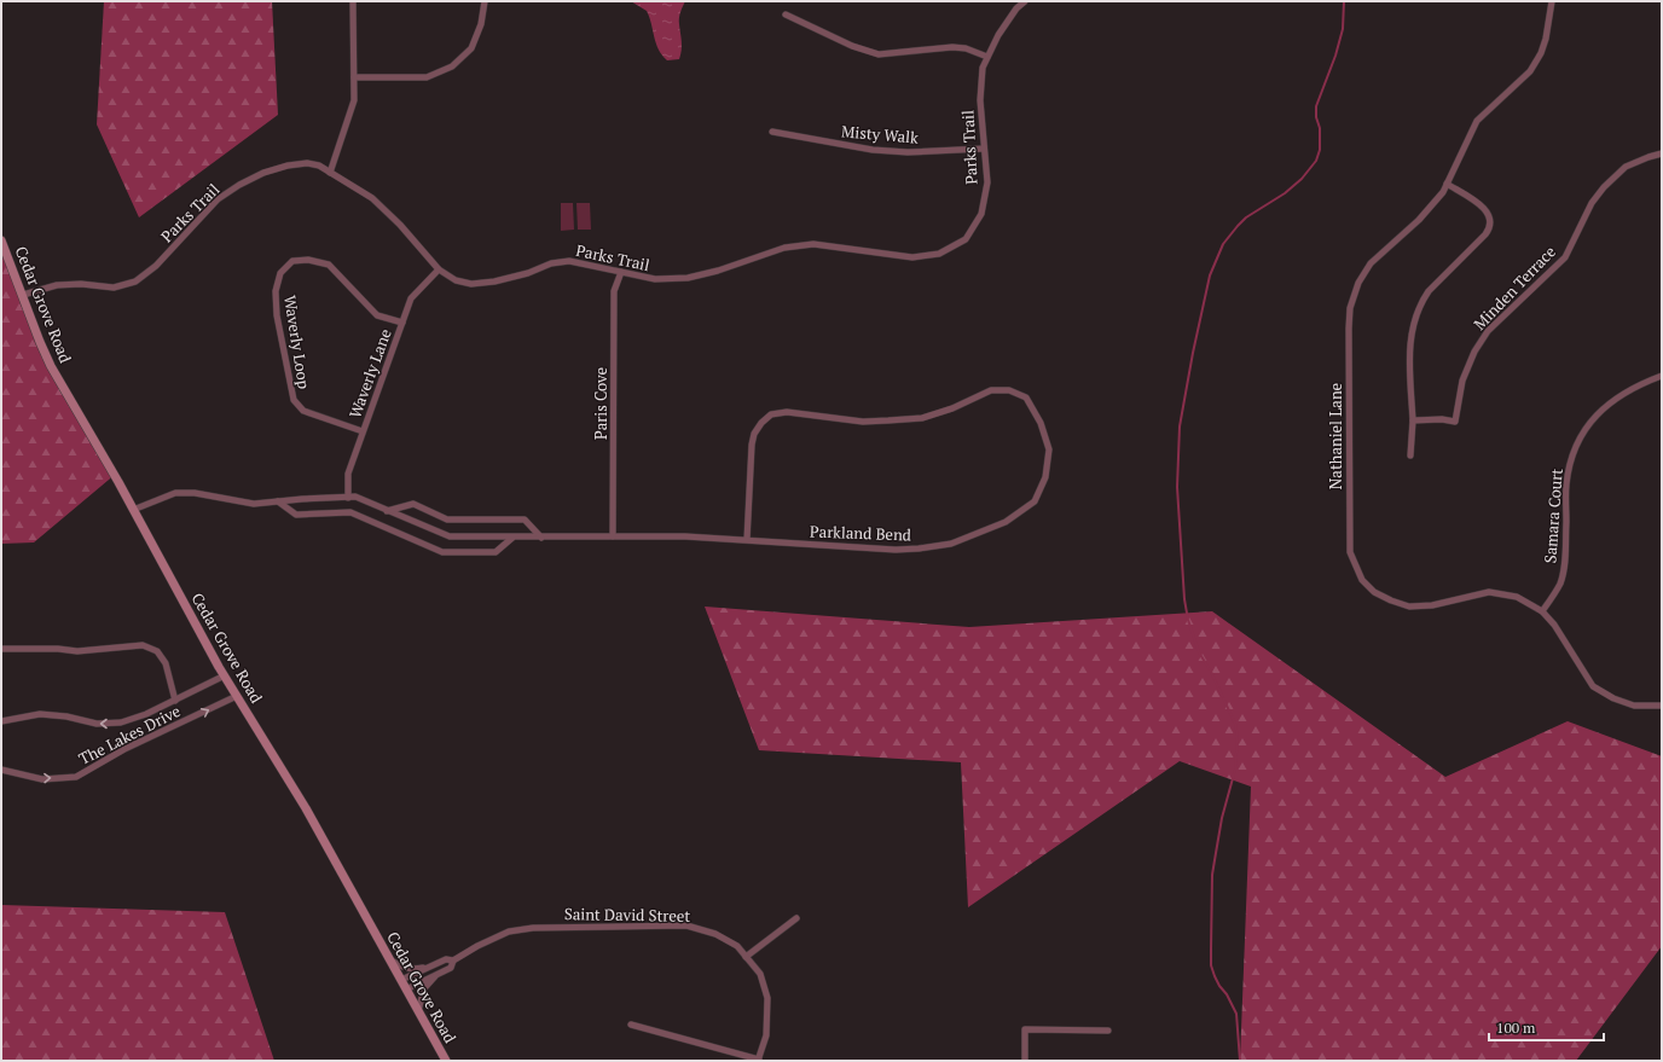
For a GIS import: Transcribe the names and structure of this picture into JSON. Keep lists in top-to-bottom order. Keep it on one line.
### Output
{"streets":{"main road":["Cedar Grove Road"],"street":["Misty Walk","Parks Trail","Minden Terrace","Waverly Loop","Waverly Lane","Paris Cove","Nathaniel Lane","Samara Court","Parkland Bend","The Lakes Drive","Saint David Street"]},"crossings":[["Misty Walk","Parks Trail"],["Parks Trail","Cedar Grove Road"],["Parks Trail","Waverly Lane"],["Parks Trail","Paris Cove"],["Cedar Grove Road","Parkland Bend"],["Cedar Grove Road","The Lakes Drive"],["Cedar Grove Road","Saint David Street"],["Waverly Loop","Waverly Lane"],["Waverly Lane","Parkland Bend"],["Paris Cove","Parkland Bend"],["Nathaniel Lane","Samara Court"]],"scale_bar":"100 m"}
